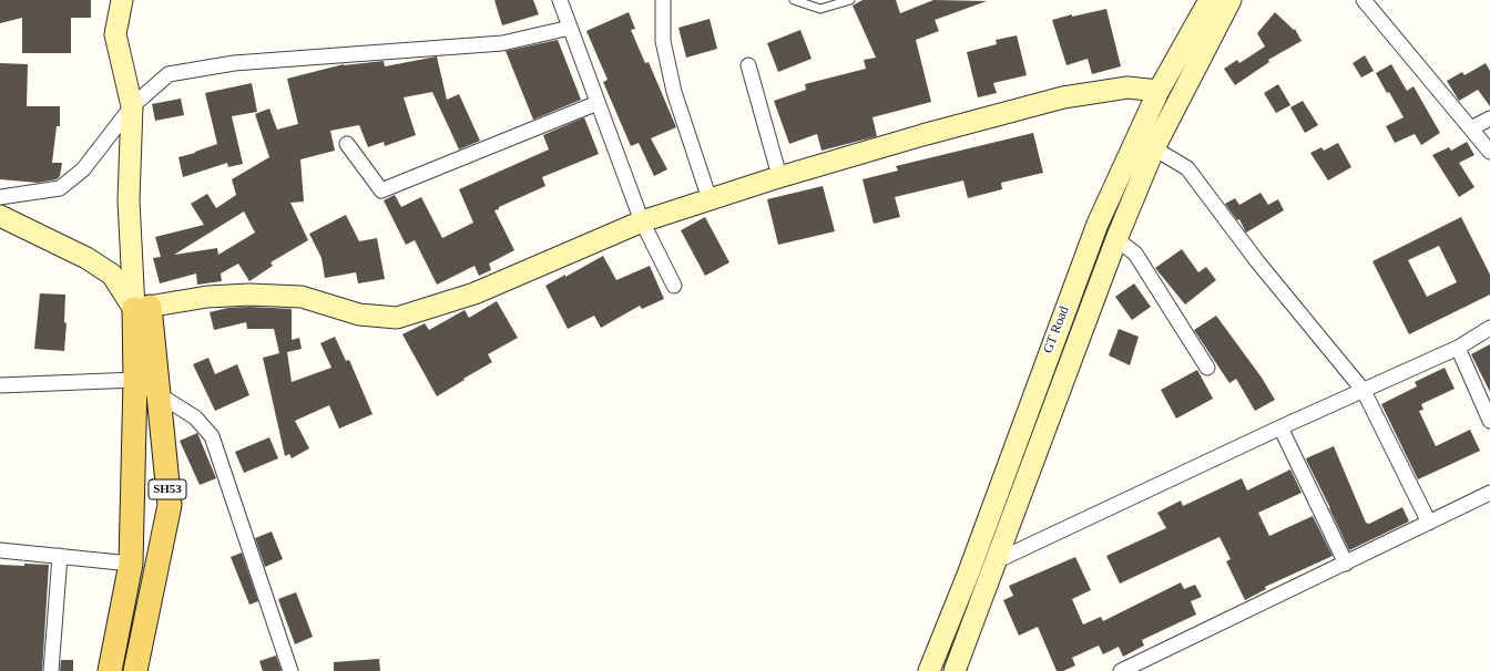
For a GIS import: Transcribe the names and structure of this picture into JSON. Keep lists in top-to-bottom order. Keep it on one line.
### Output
{"streets":{"main road":["GT Road","SH53"]}}
